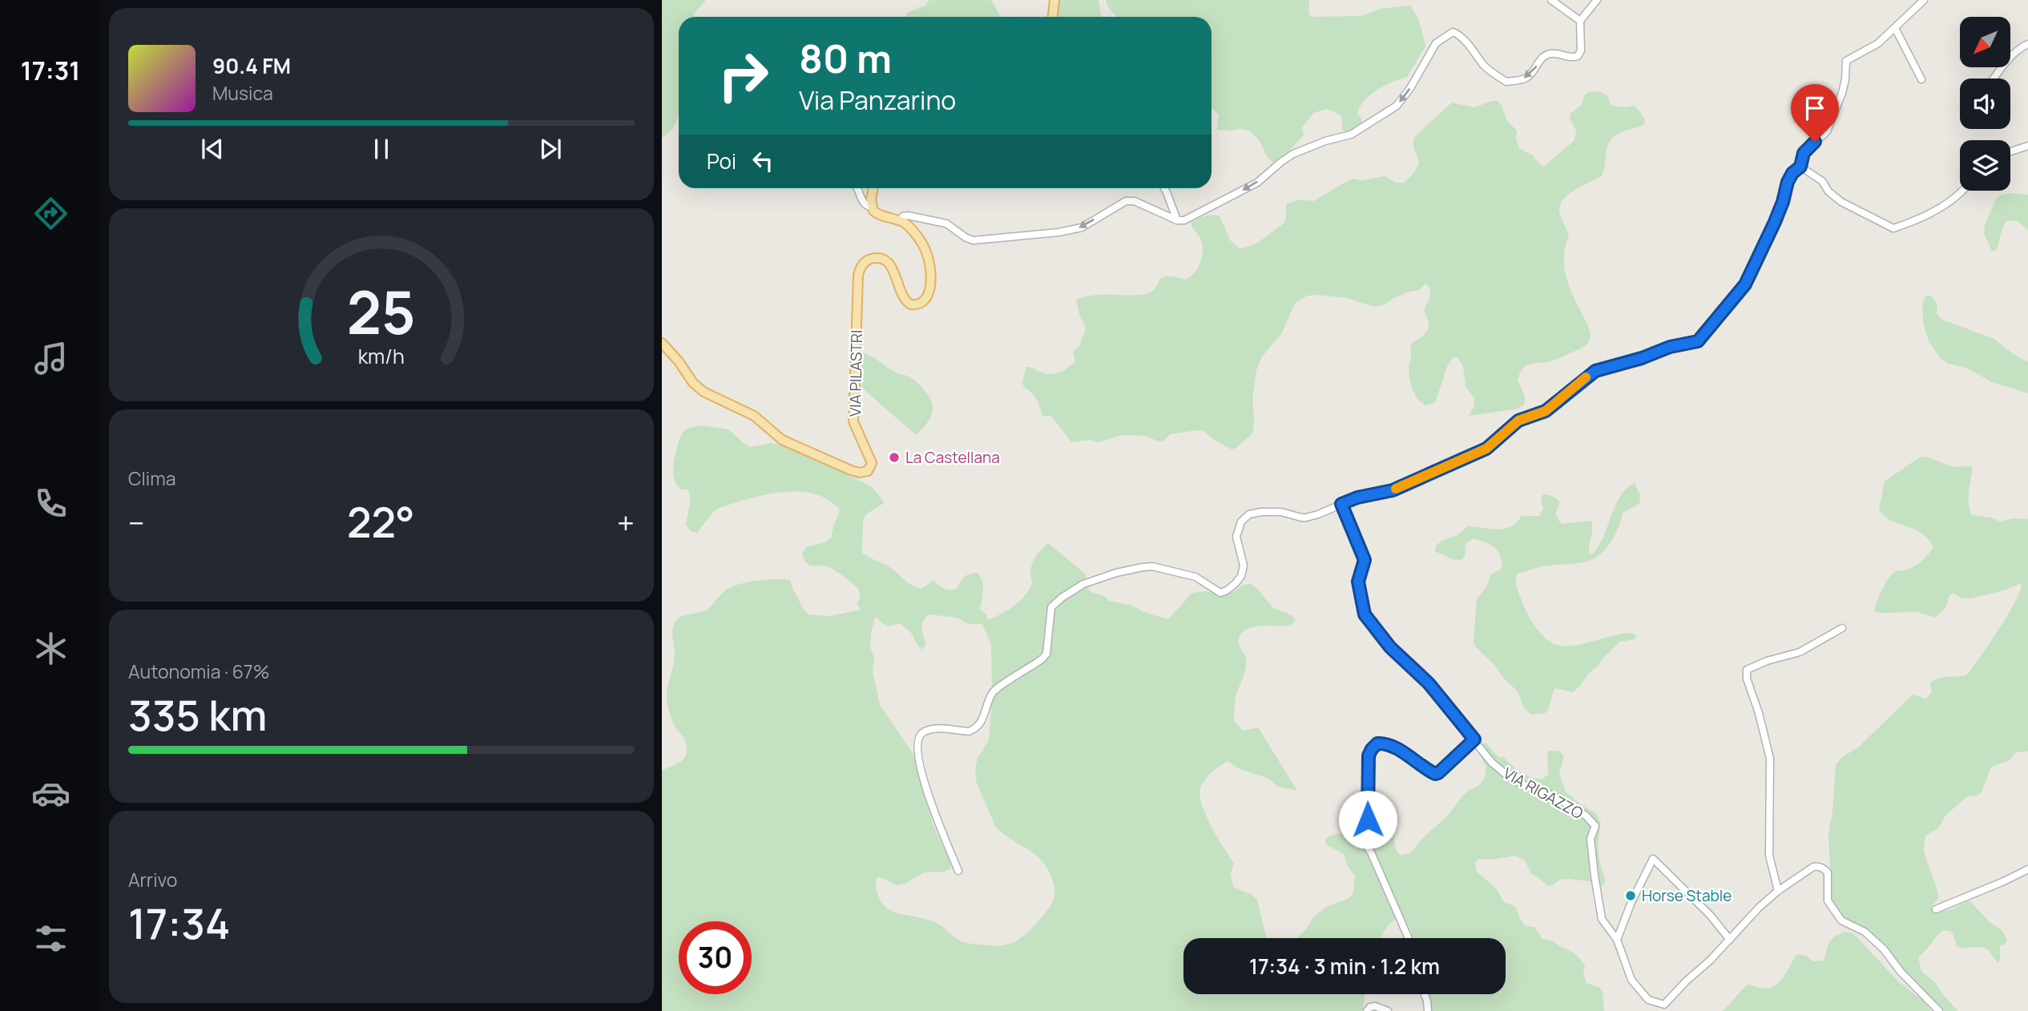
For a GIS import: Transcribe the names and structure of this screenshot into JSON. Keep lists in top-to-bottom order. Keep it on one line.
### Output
{"streets":{"main road":["VIA PILASTRI"],"street":["VIA RIGAZZO"]},"places":["La Castellana","Horse Stable"],"north":"bottom left","page":{"tabs":"17:31","turn":["80 m","Via Panzarino"],"song":["90.4 FM","Musica"],"then":"Poi","tile":["Clima",["Autonomia · 67%","335 km"],["Arrivo","17:34"]],"heat":["−","22°","+"],"limit":"30","trip":"17:34 · 3 min · 1.2 km","gauge":["25","km/h"]}}
